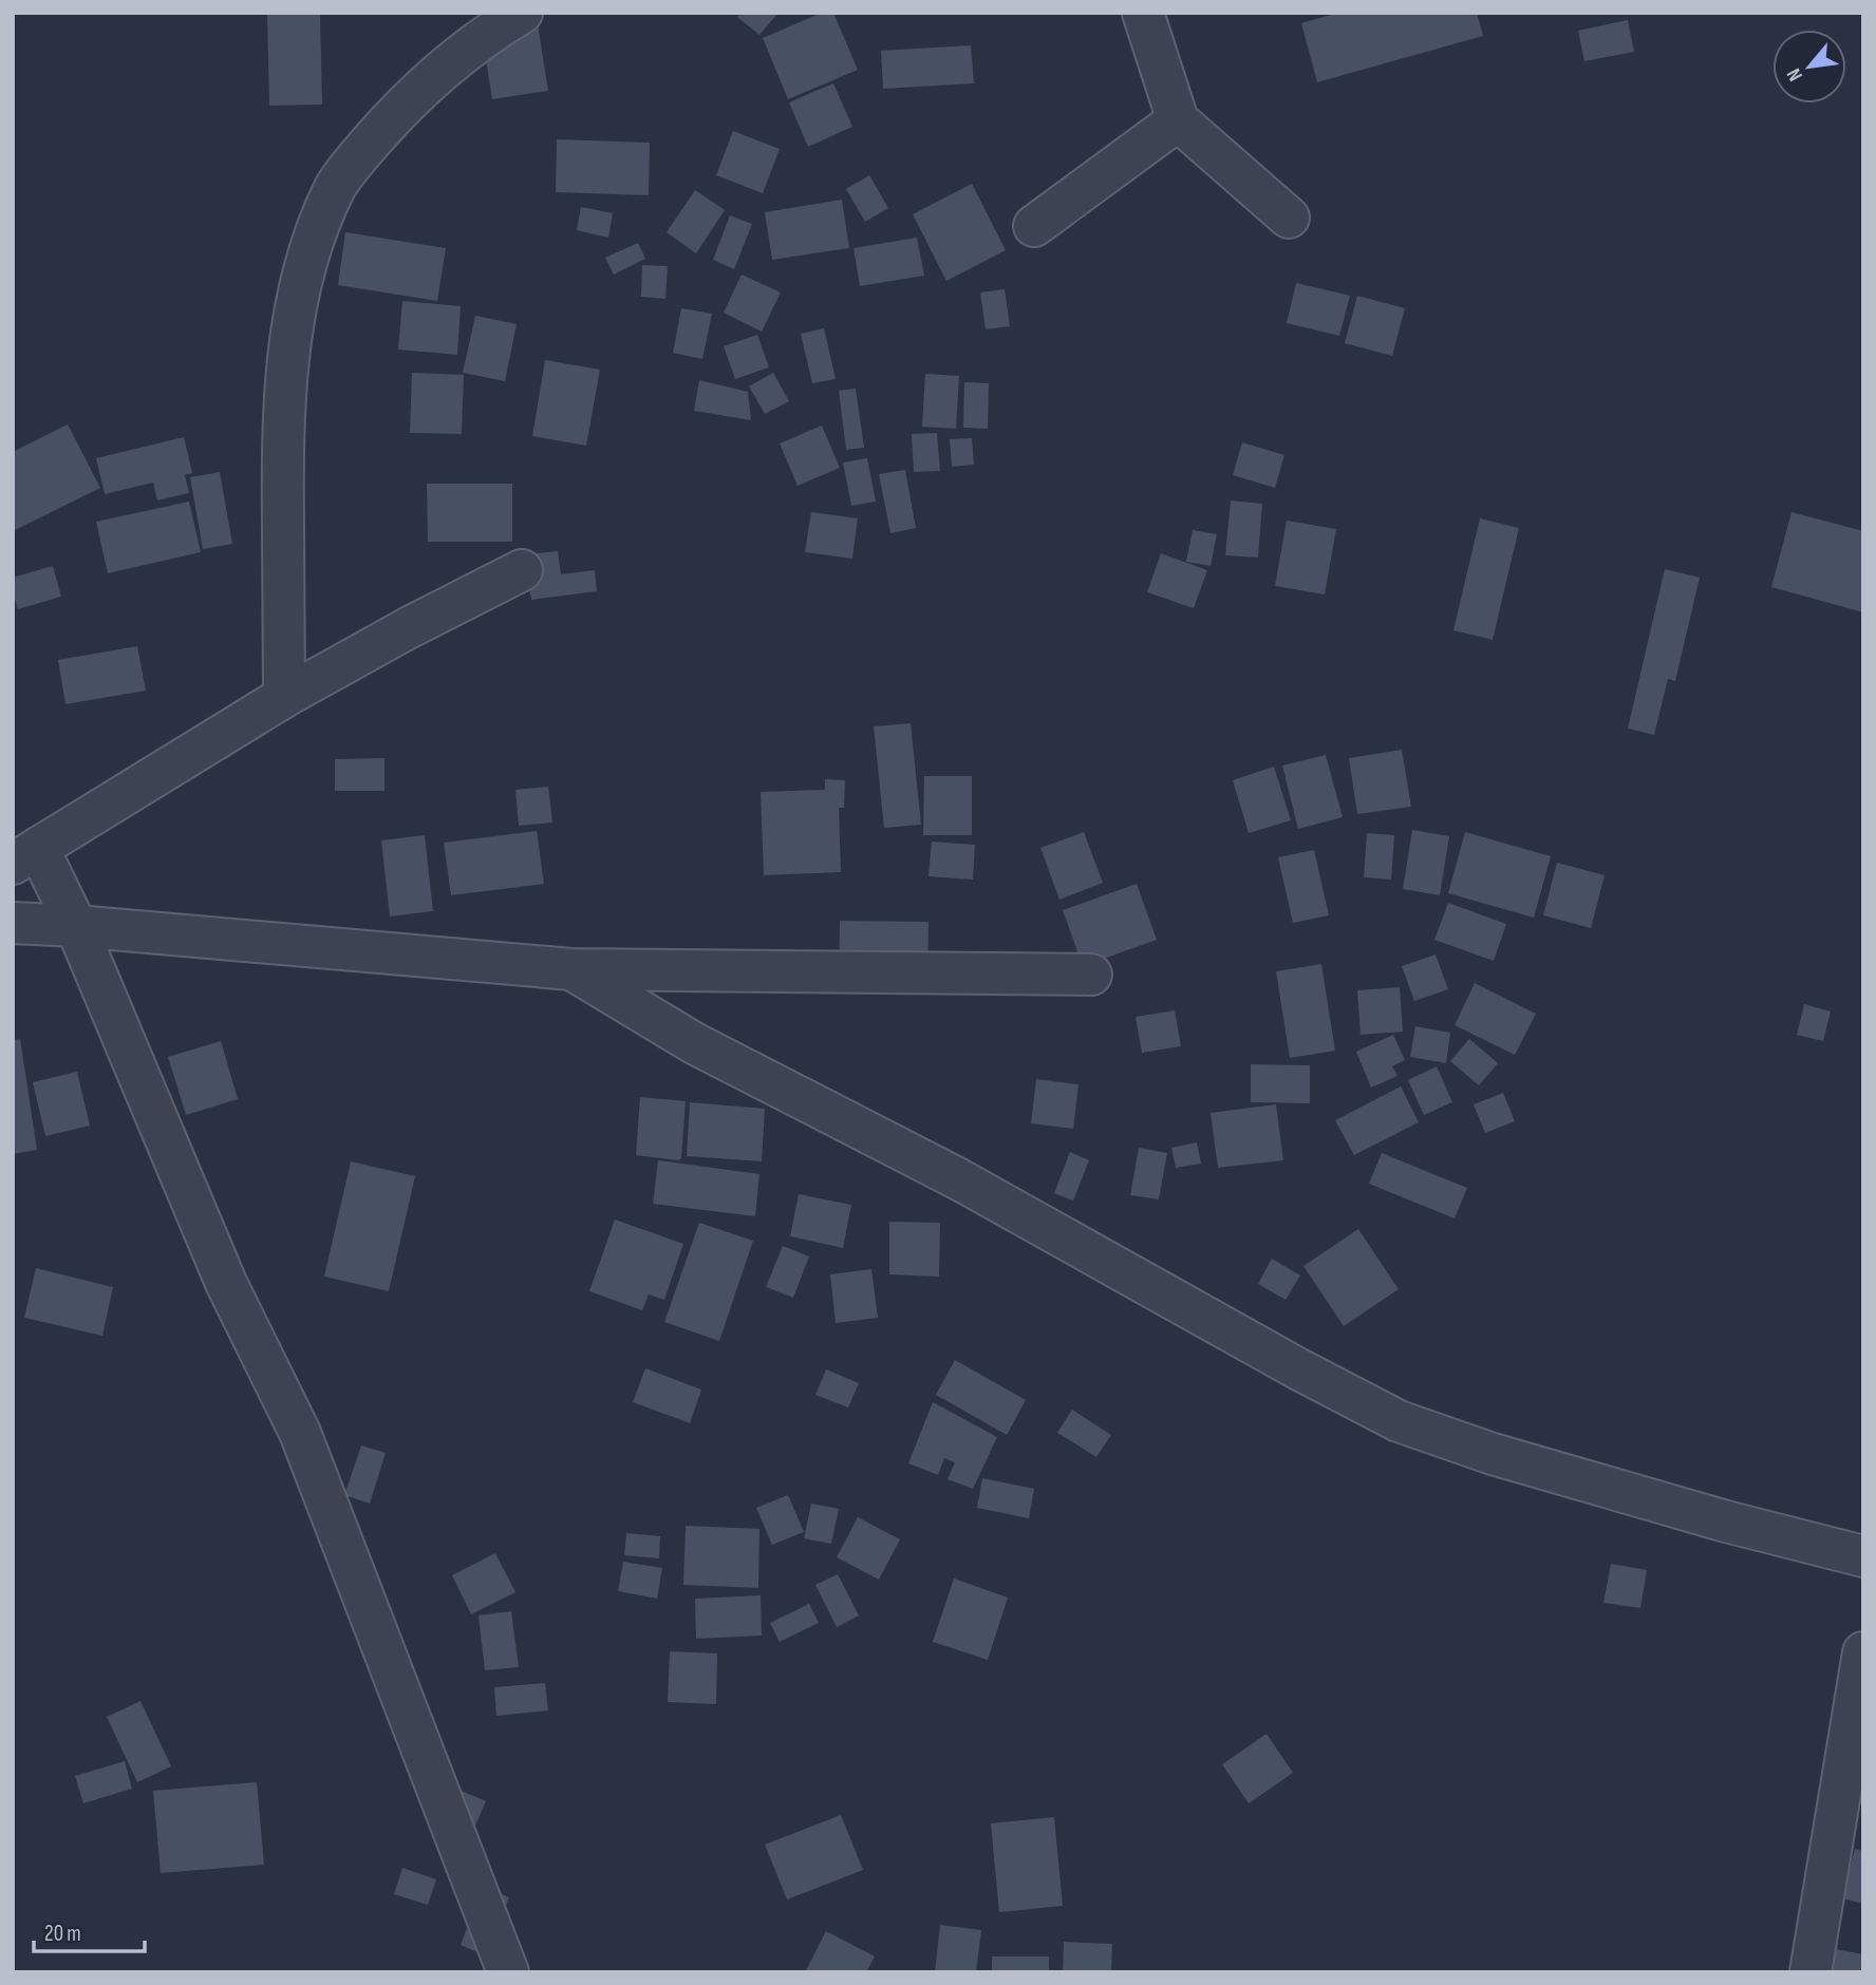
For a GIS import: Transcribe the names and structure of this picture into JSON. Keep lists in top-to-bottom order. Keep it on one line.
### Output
{"scale_bar":"20 m","north":"bottom left"}
